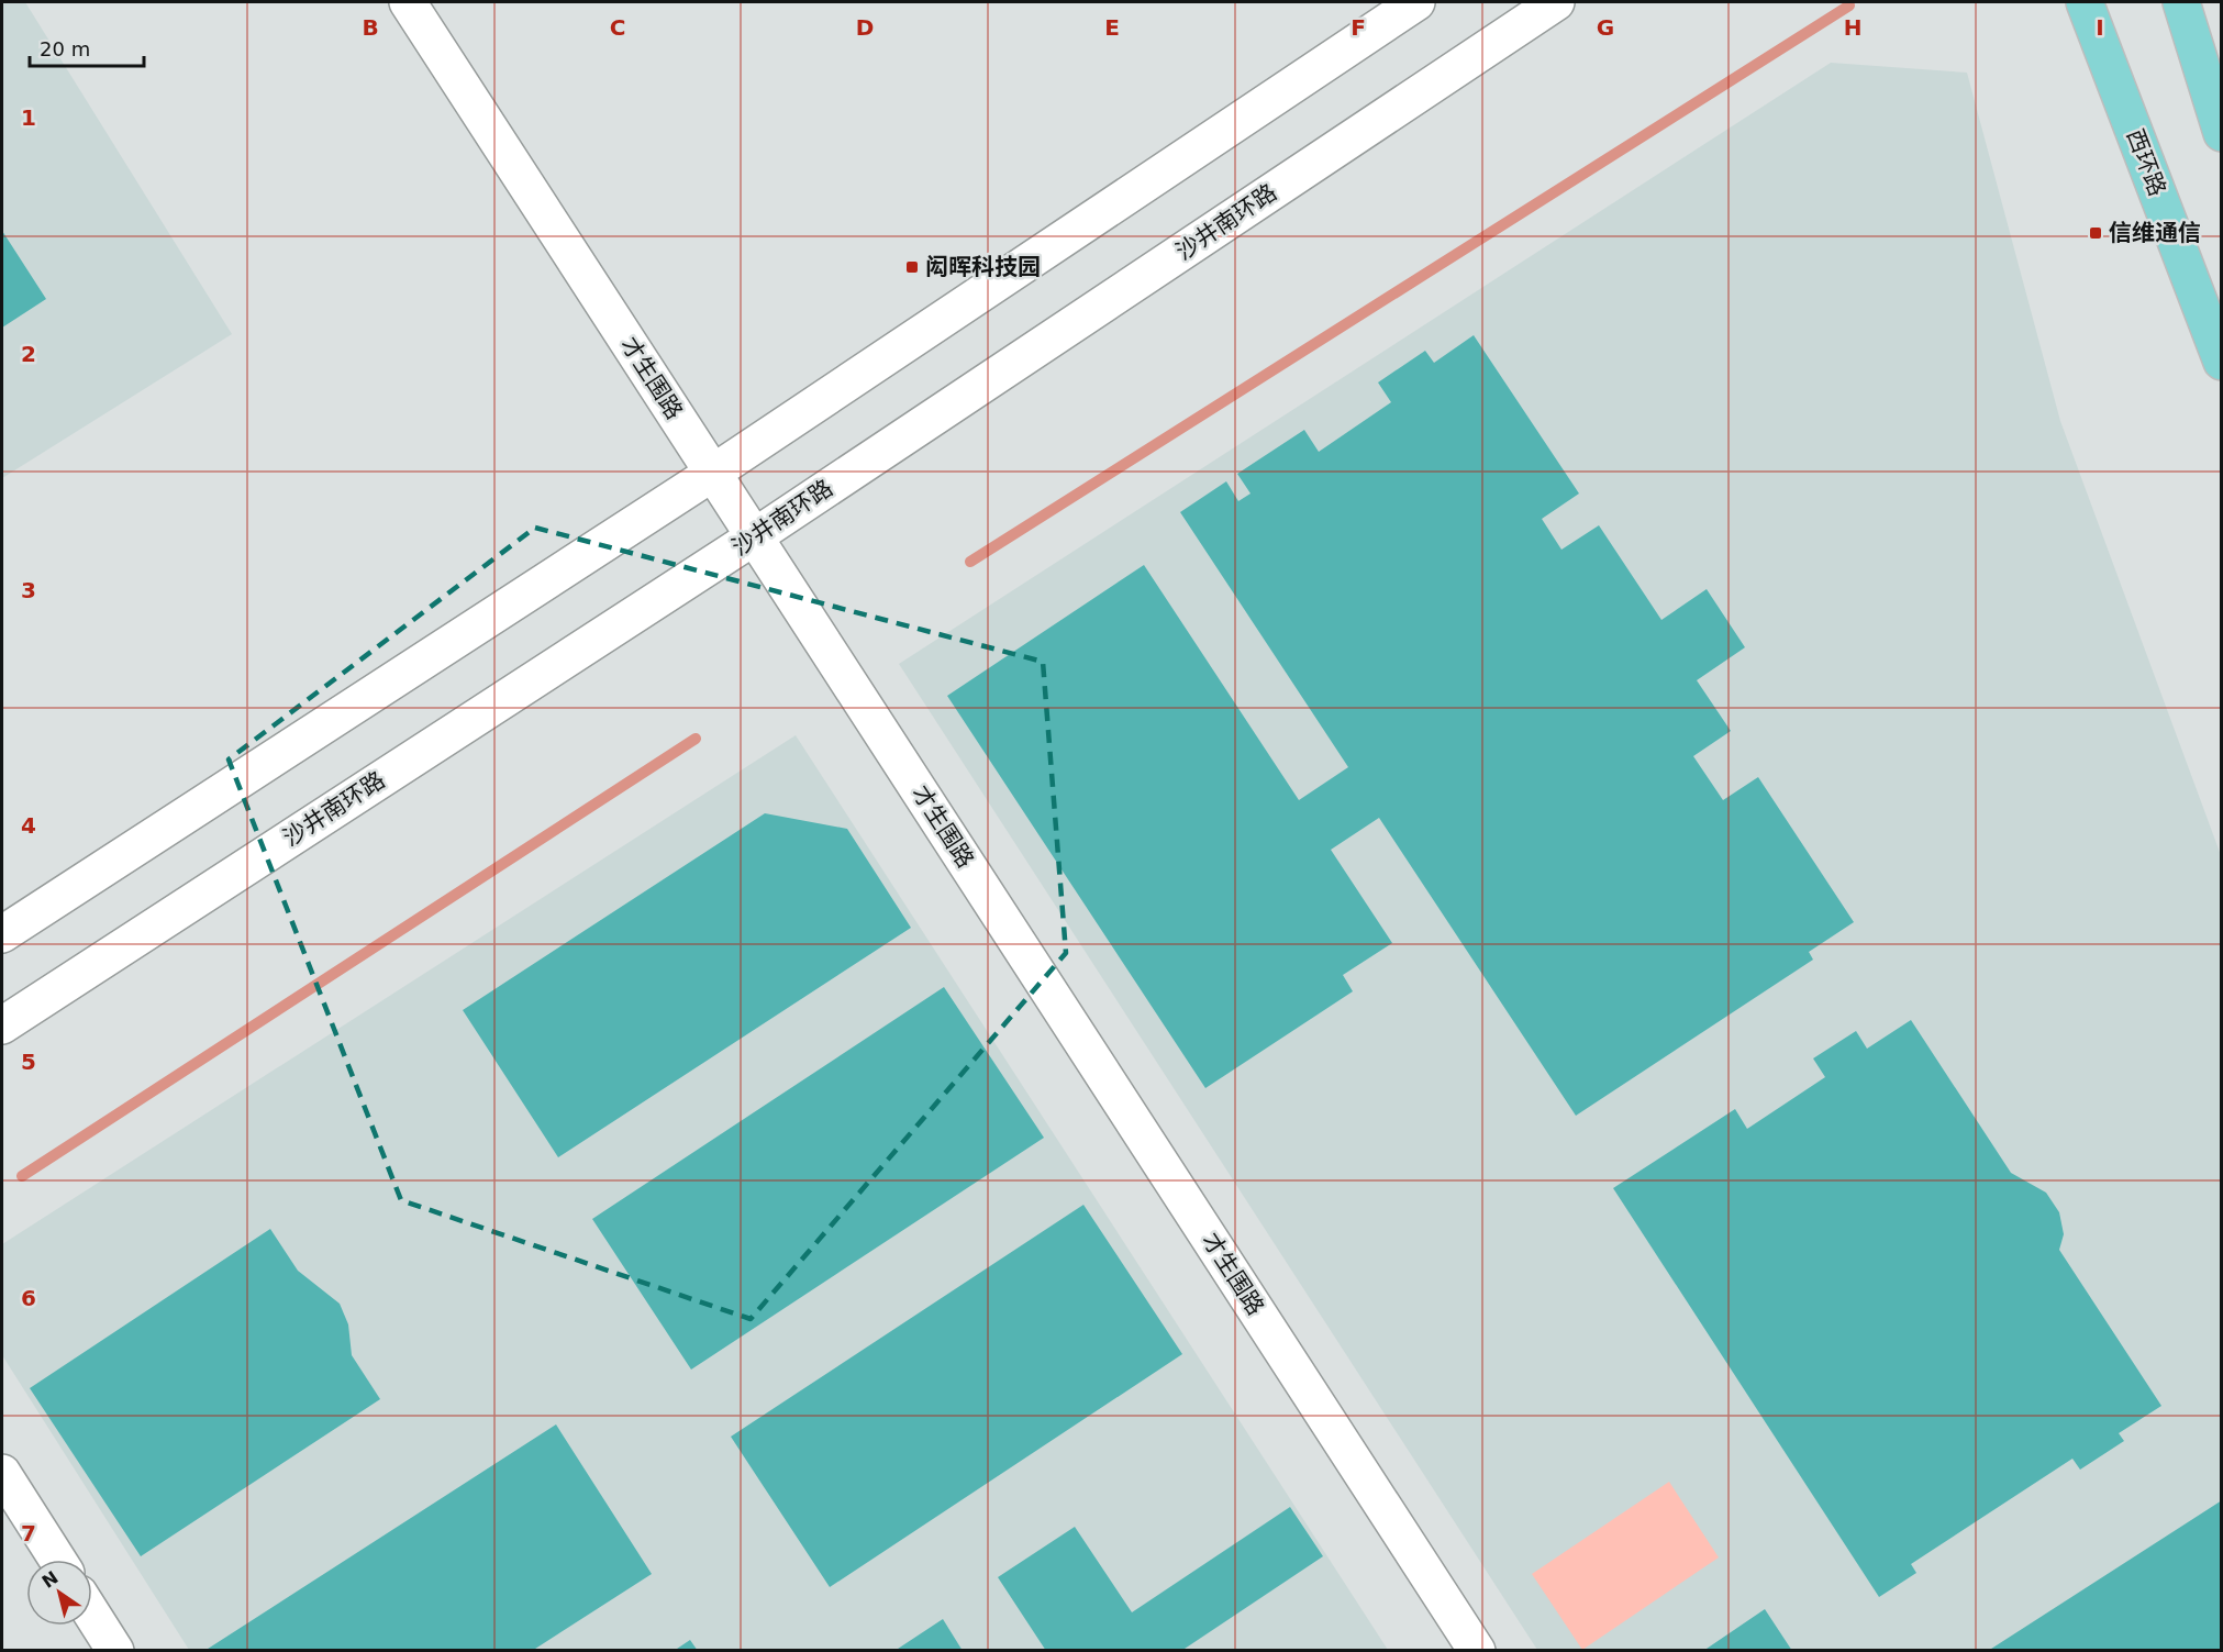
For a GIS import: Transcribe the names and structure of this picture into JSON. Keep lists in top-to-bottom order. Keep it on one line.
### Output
{"streets":{"main road":["西环路","沙井南环路","才生围路"]},"crossings":[["沙井南环路","才生围路"]],"places":{"transit":["信维通信","闳晖科技园"]},"scale_bar":"20 m","north":"top left","grid":{"columns":["B","C","D","E","F","G","H","I"],"rows":["1","2","3","4","5","6","7"]}}
